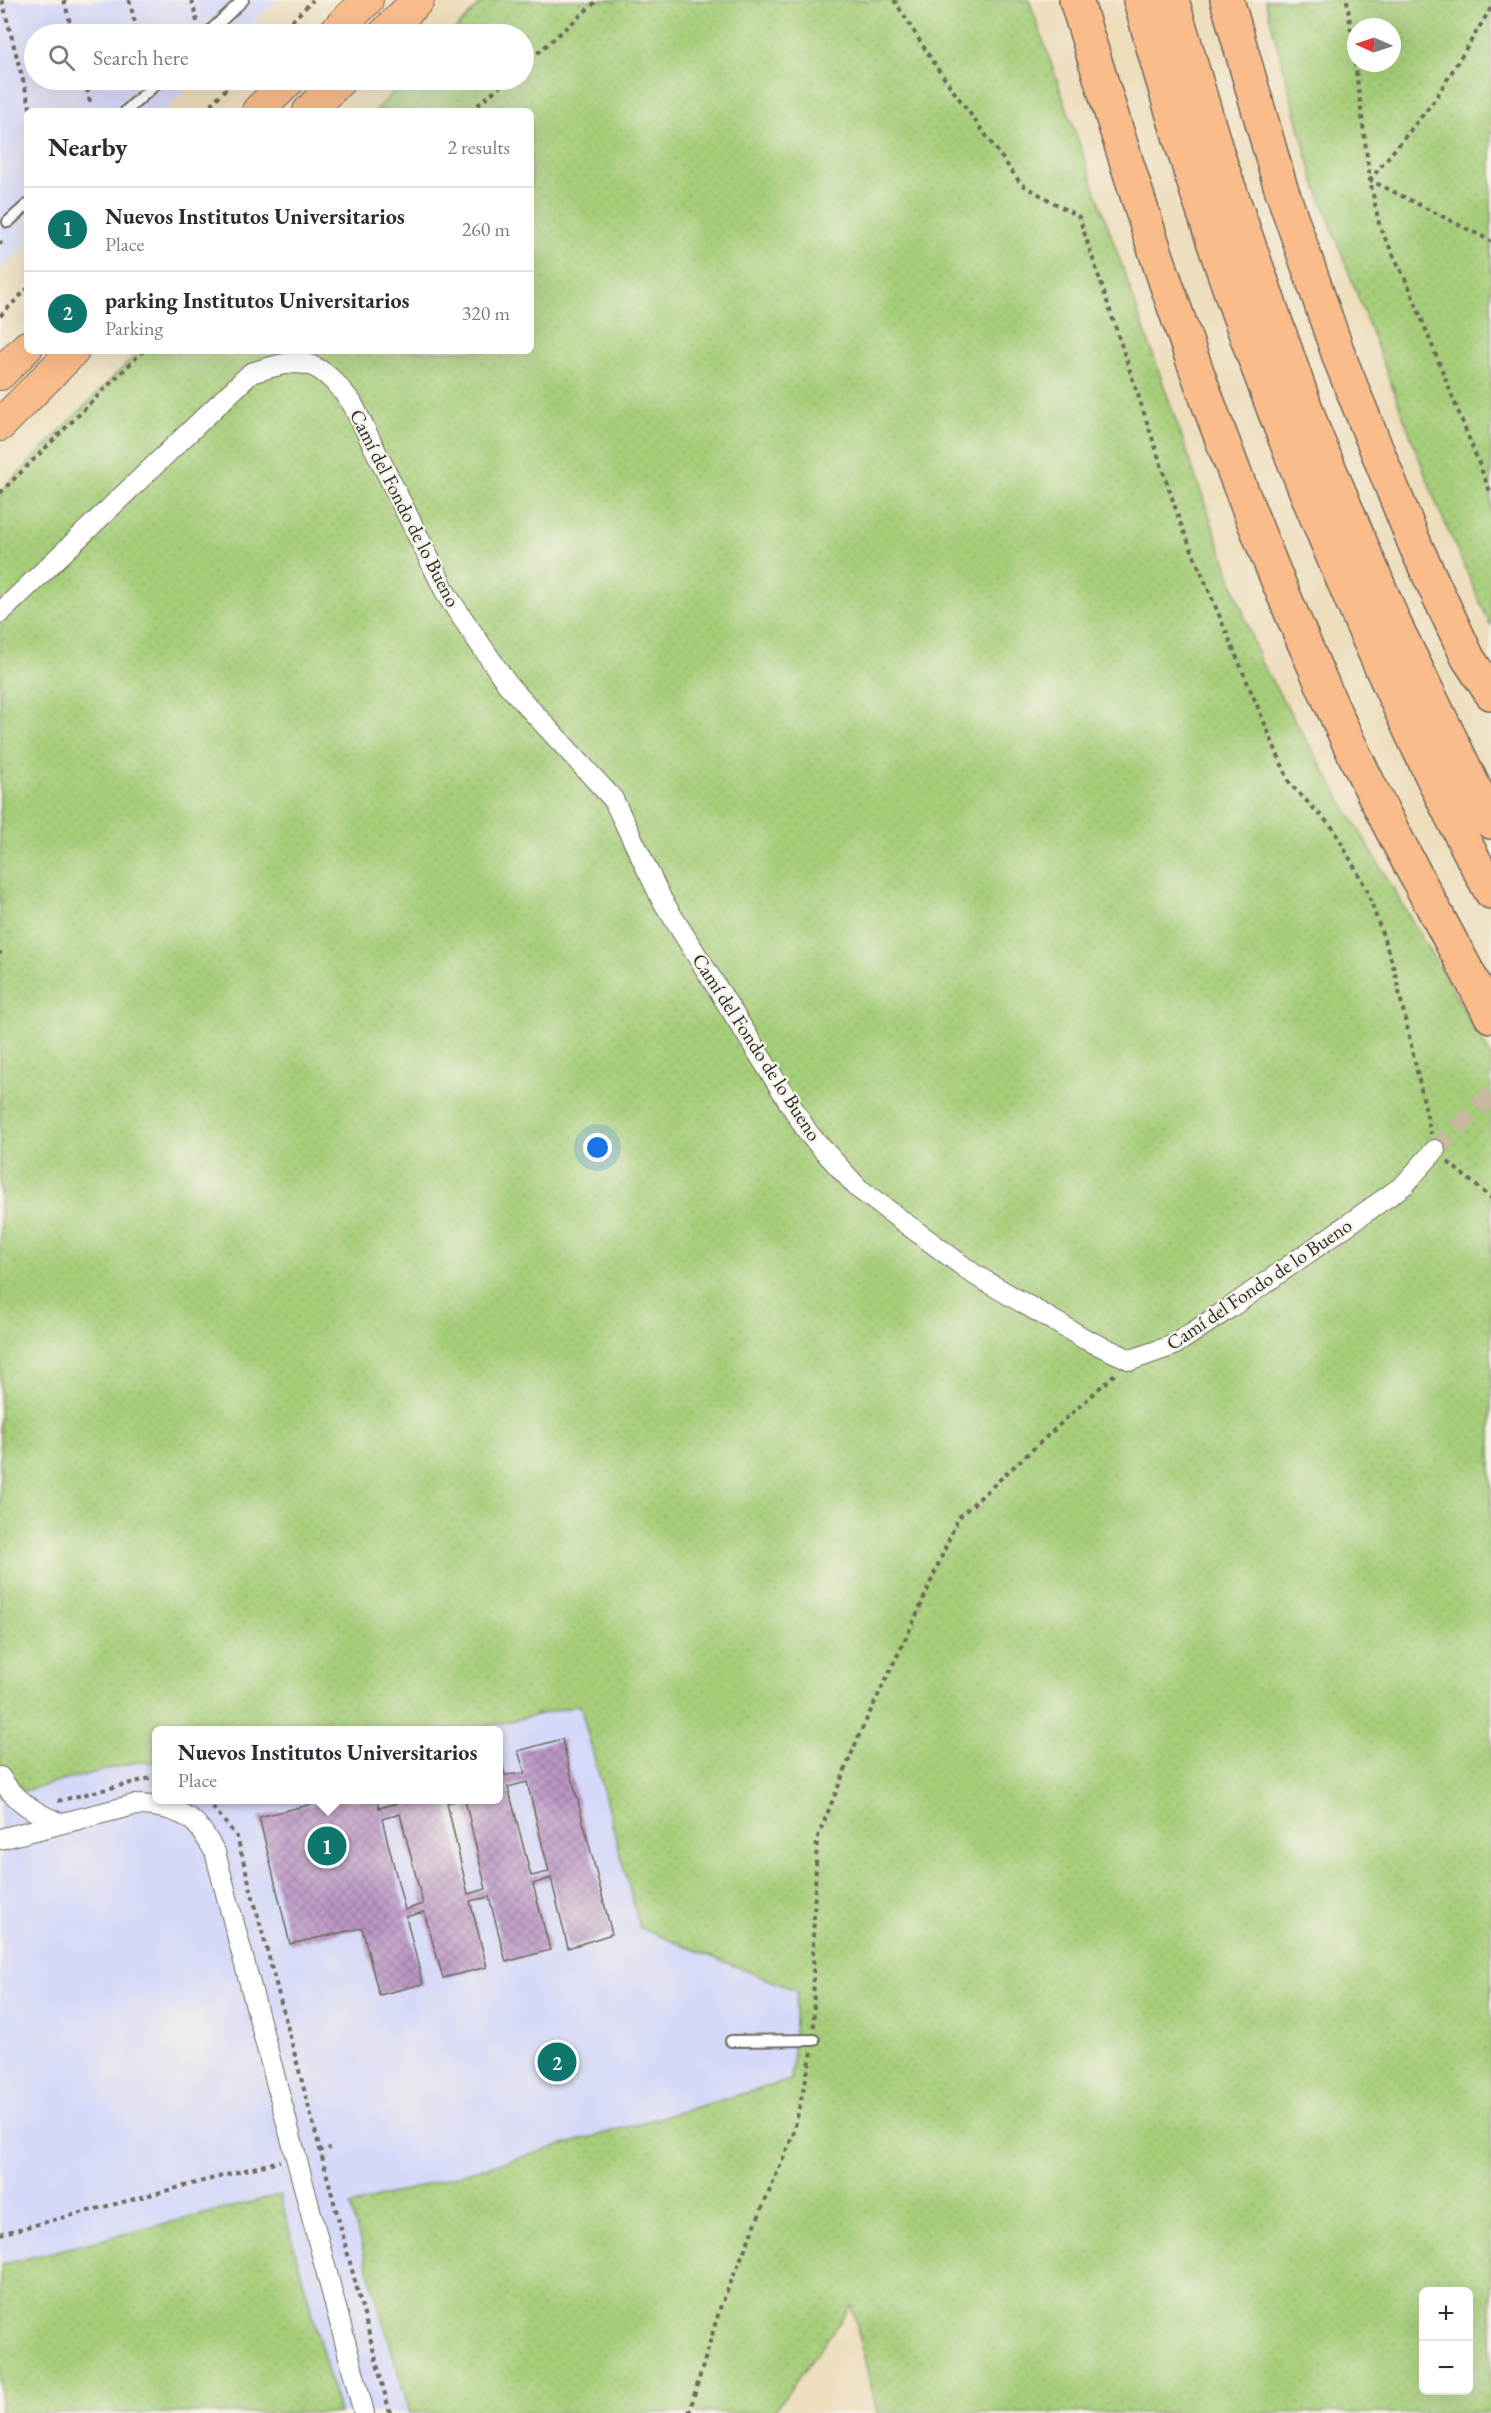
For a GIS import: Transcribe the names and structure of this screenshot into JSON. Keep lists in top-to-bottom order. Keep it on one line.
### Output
{"streets":{"street":["Camí del Fondo de lo Bueno"]},"north":"left","page":{"search":"Search here","heading":["Nearby","2 results"],"list":[{"mark":"1","name":"Nuevos Institutos Universitarios","note":"Place","value":"260 m"},{"mark":"2","name":"parking Institutos Universitarios","note":"Parking","value":"320 m"}],"popup":["Nuevos Institutos Universitarios","Place"],"pins":["1","2"],"map_buttons":["+","−"]}}
